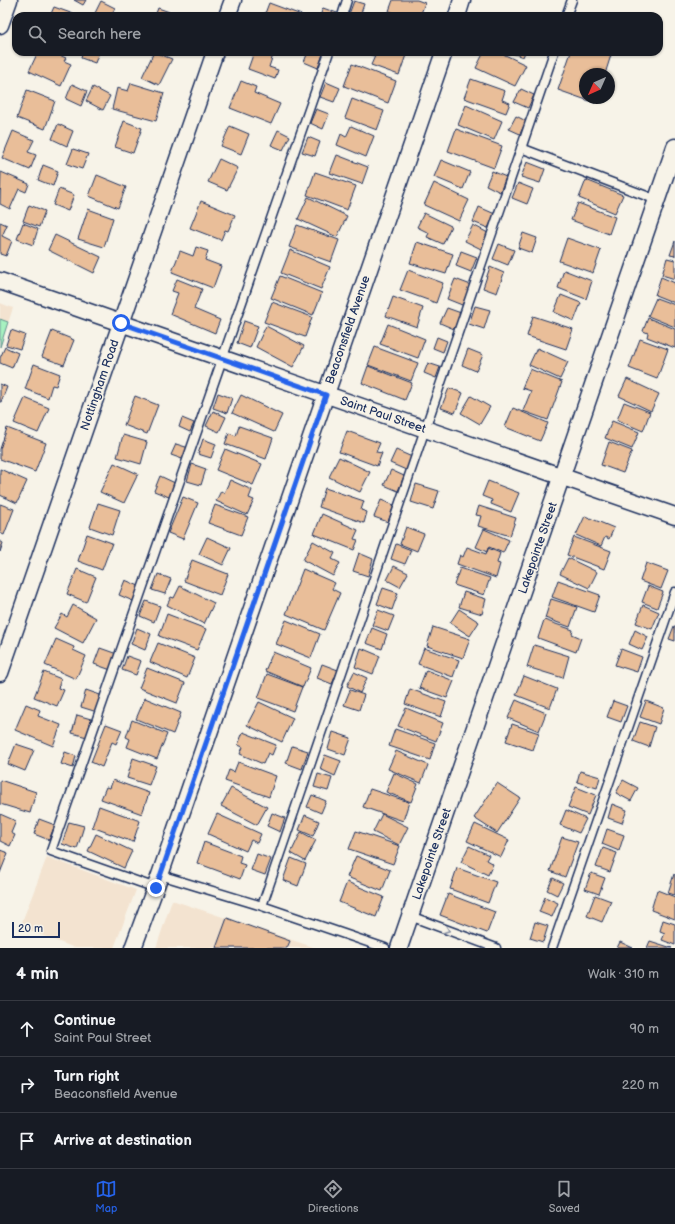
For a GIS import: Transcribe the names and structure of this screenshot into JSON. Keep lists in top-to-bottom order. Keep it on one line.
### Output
{"streets":{"street":["Beaconsfield Avenue","Nottingham Road","Saint Paul Street","Lakepointe Street"]},"crossings":[["Beaconsfield Avenue","Saint Paul Street"],["Nottingham Road","Saint Paul Street"],["Saint Paul Street","Lakepointe Street"]],"scale_bar":"20 m","north":"bottom left","page":{"search":"Search here","scale":"20 m","heading":["4 min","Walk · 310 m"],"list":[["Continue","Saint Paul Street","90 m"],["Turn right","Beaconsfield Avenue","220 m"],"Arrive at destination"],"nav":["Map","Directions","Saved"]}}
